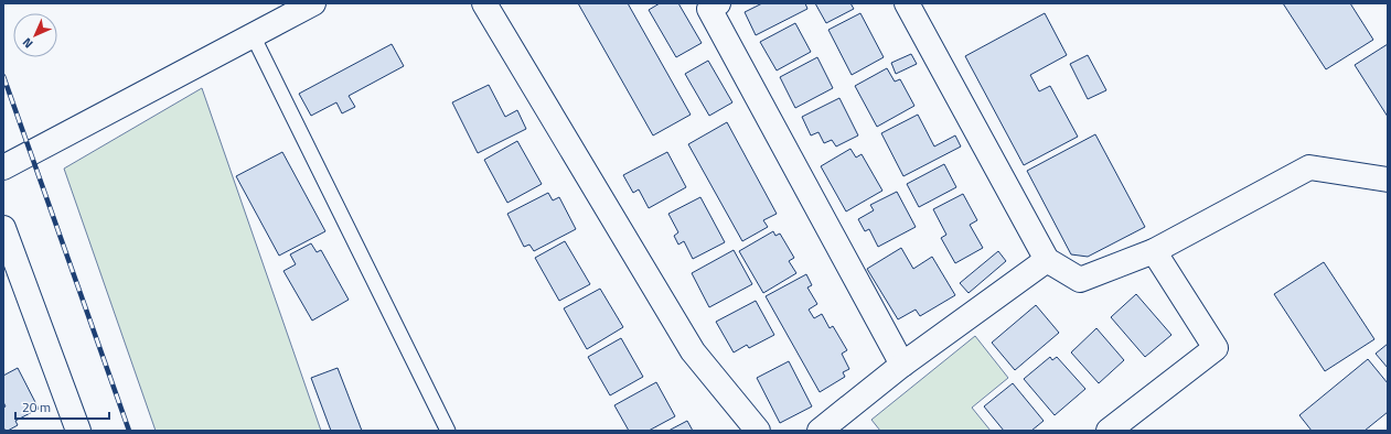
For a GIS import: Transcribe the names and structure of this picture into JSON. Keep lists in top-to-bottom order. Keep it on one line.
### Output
{"scale_bar":"20 m","north":"bottom left"}
